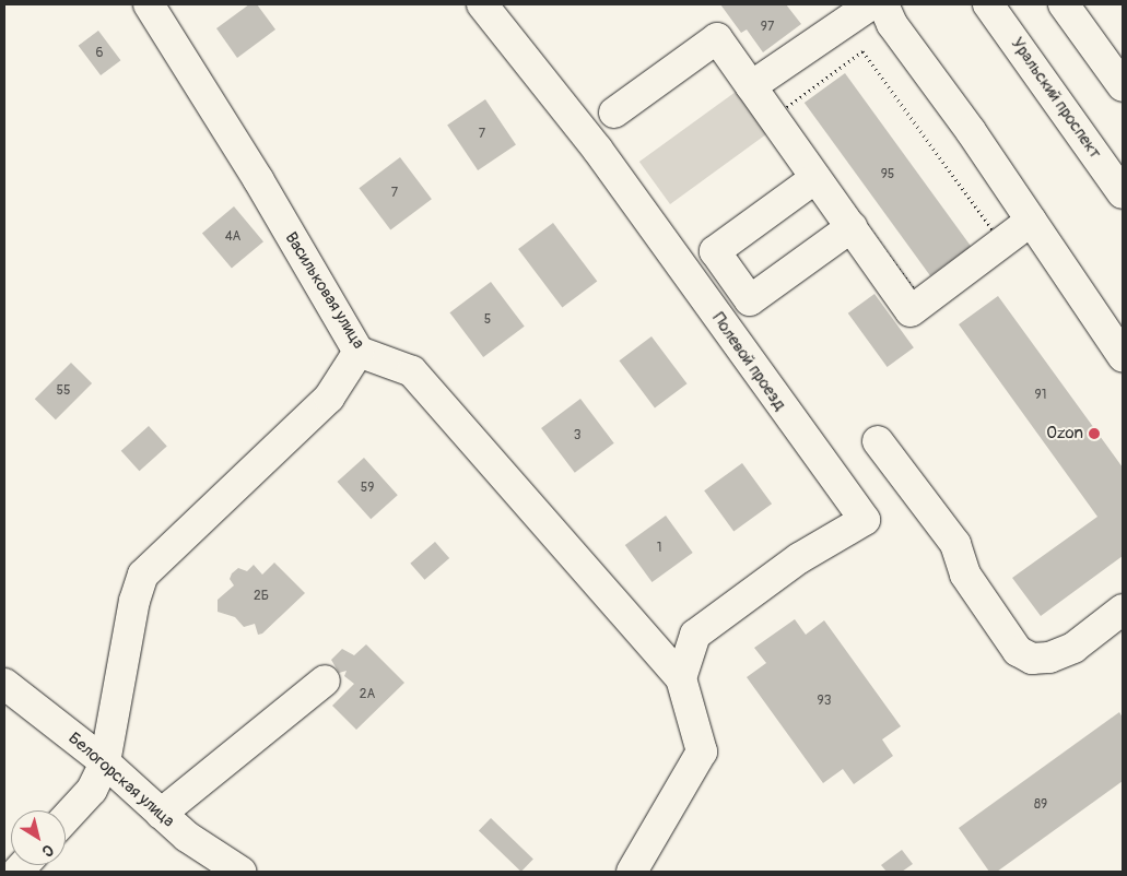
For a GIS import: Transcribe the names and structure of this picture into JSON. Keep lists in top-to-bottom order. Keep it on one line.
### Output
{"streets":{"street":["Уральский проспект","Васильковая улица","Полевой проезд","Белогорская улица"]},"crossings":[["Васильковая улица","Полевой проезд"]],"places":["Ozon"],"house_numbers":["97","6","7","95","7","4А","5","55","91","3","59","1","2Б","2А","93","89"],"north":"bottom right"}
